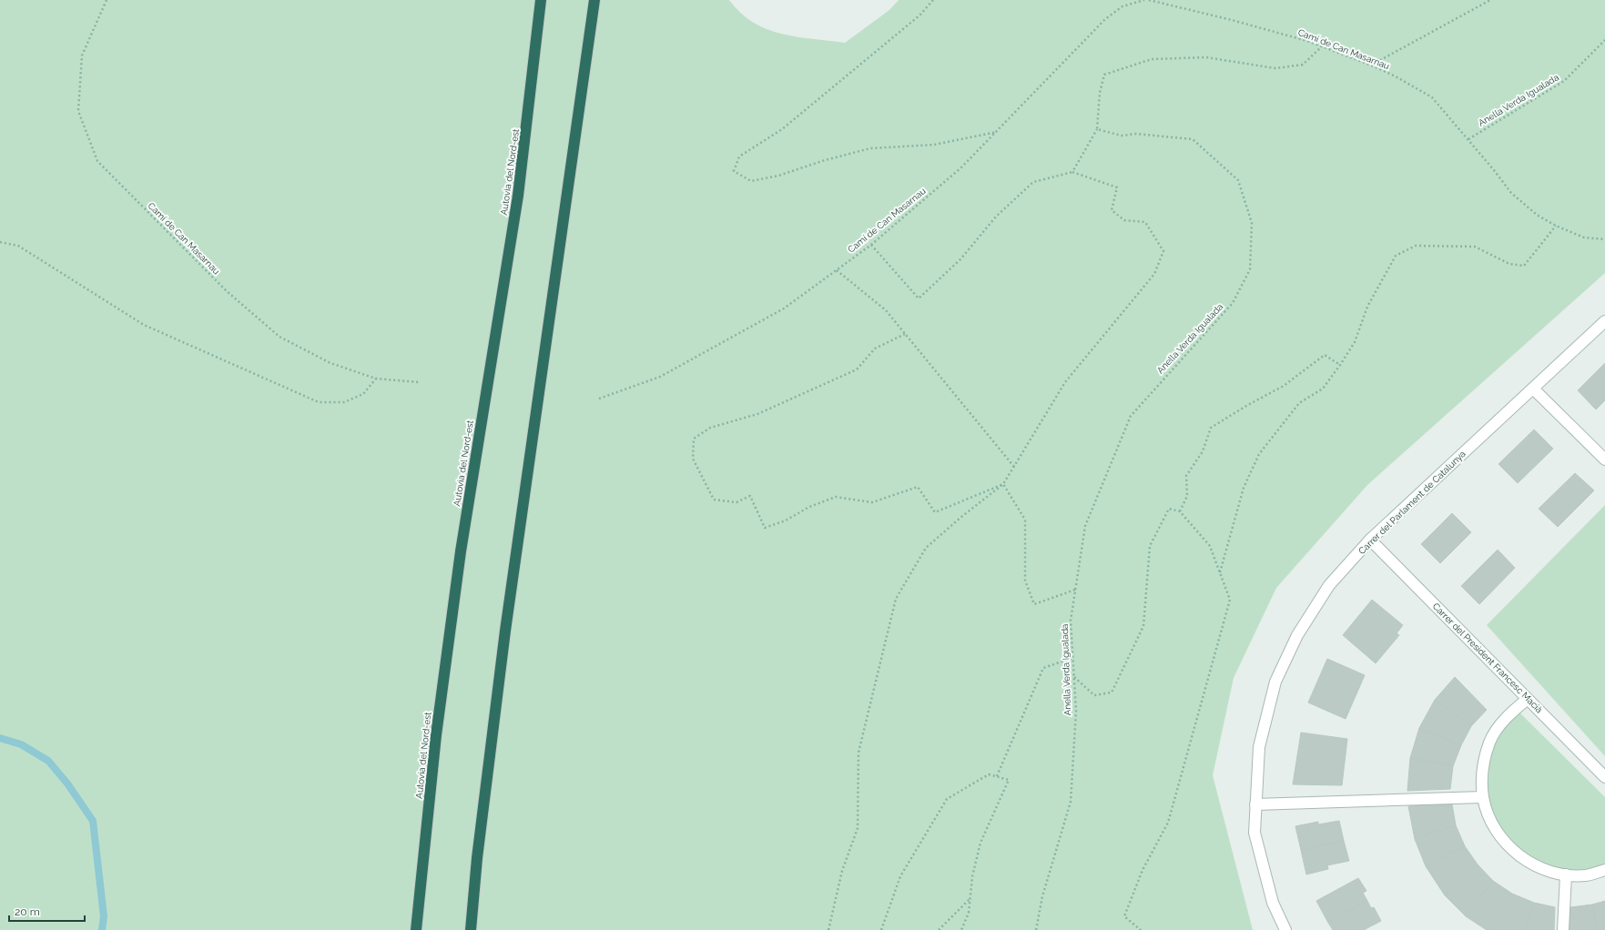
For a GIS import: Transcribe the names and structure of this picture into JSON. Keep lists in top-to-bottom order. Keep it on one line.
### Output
{"streets":{"highway":["Autovia del Nord-est"],"street":["Carrer del Parlament de Catalunya","Carrer del President Francesc Macià"],"path":["Camí de Can Masarnau","Anella Verda Igualada"]},"crossings":[["Camí de Can Masarnau","Anella Verda Igualada"],["Carrer del Parlament de Catalunya","Carrer del President Francesc Macià"]],"scale_bar":"20 m"}
